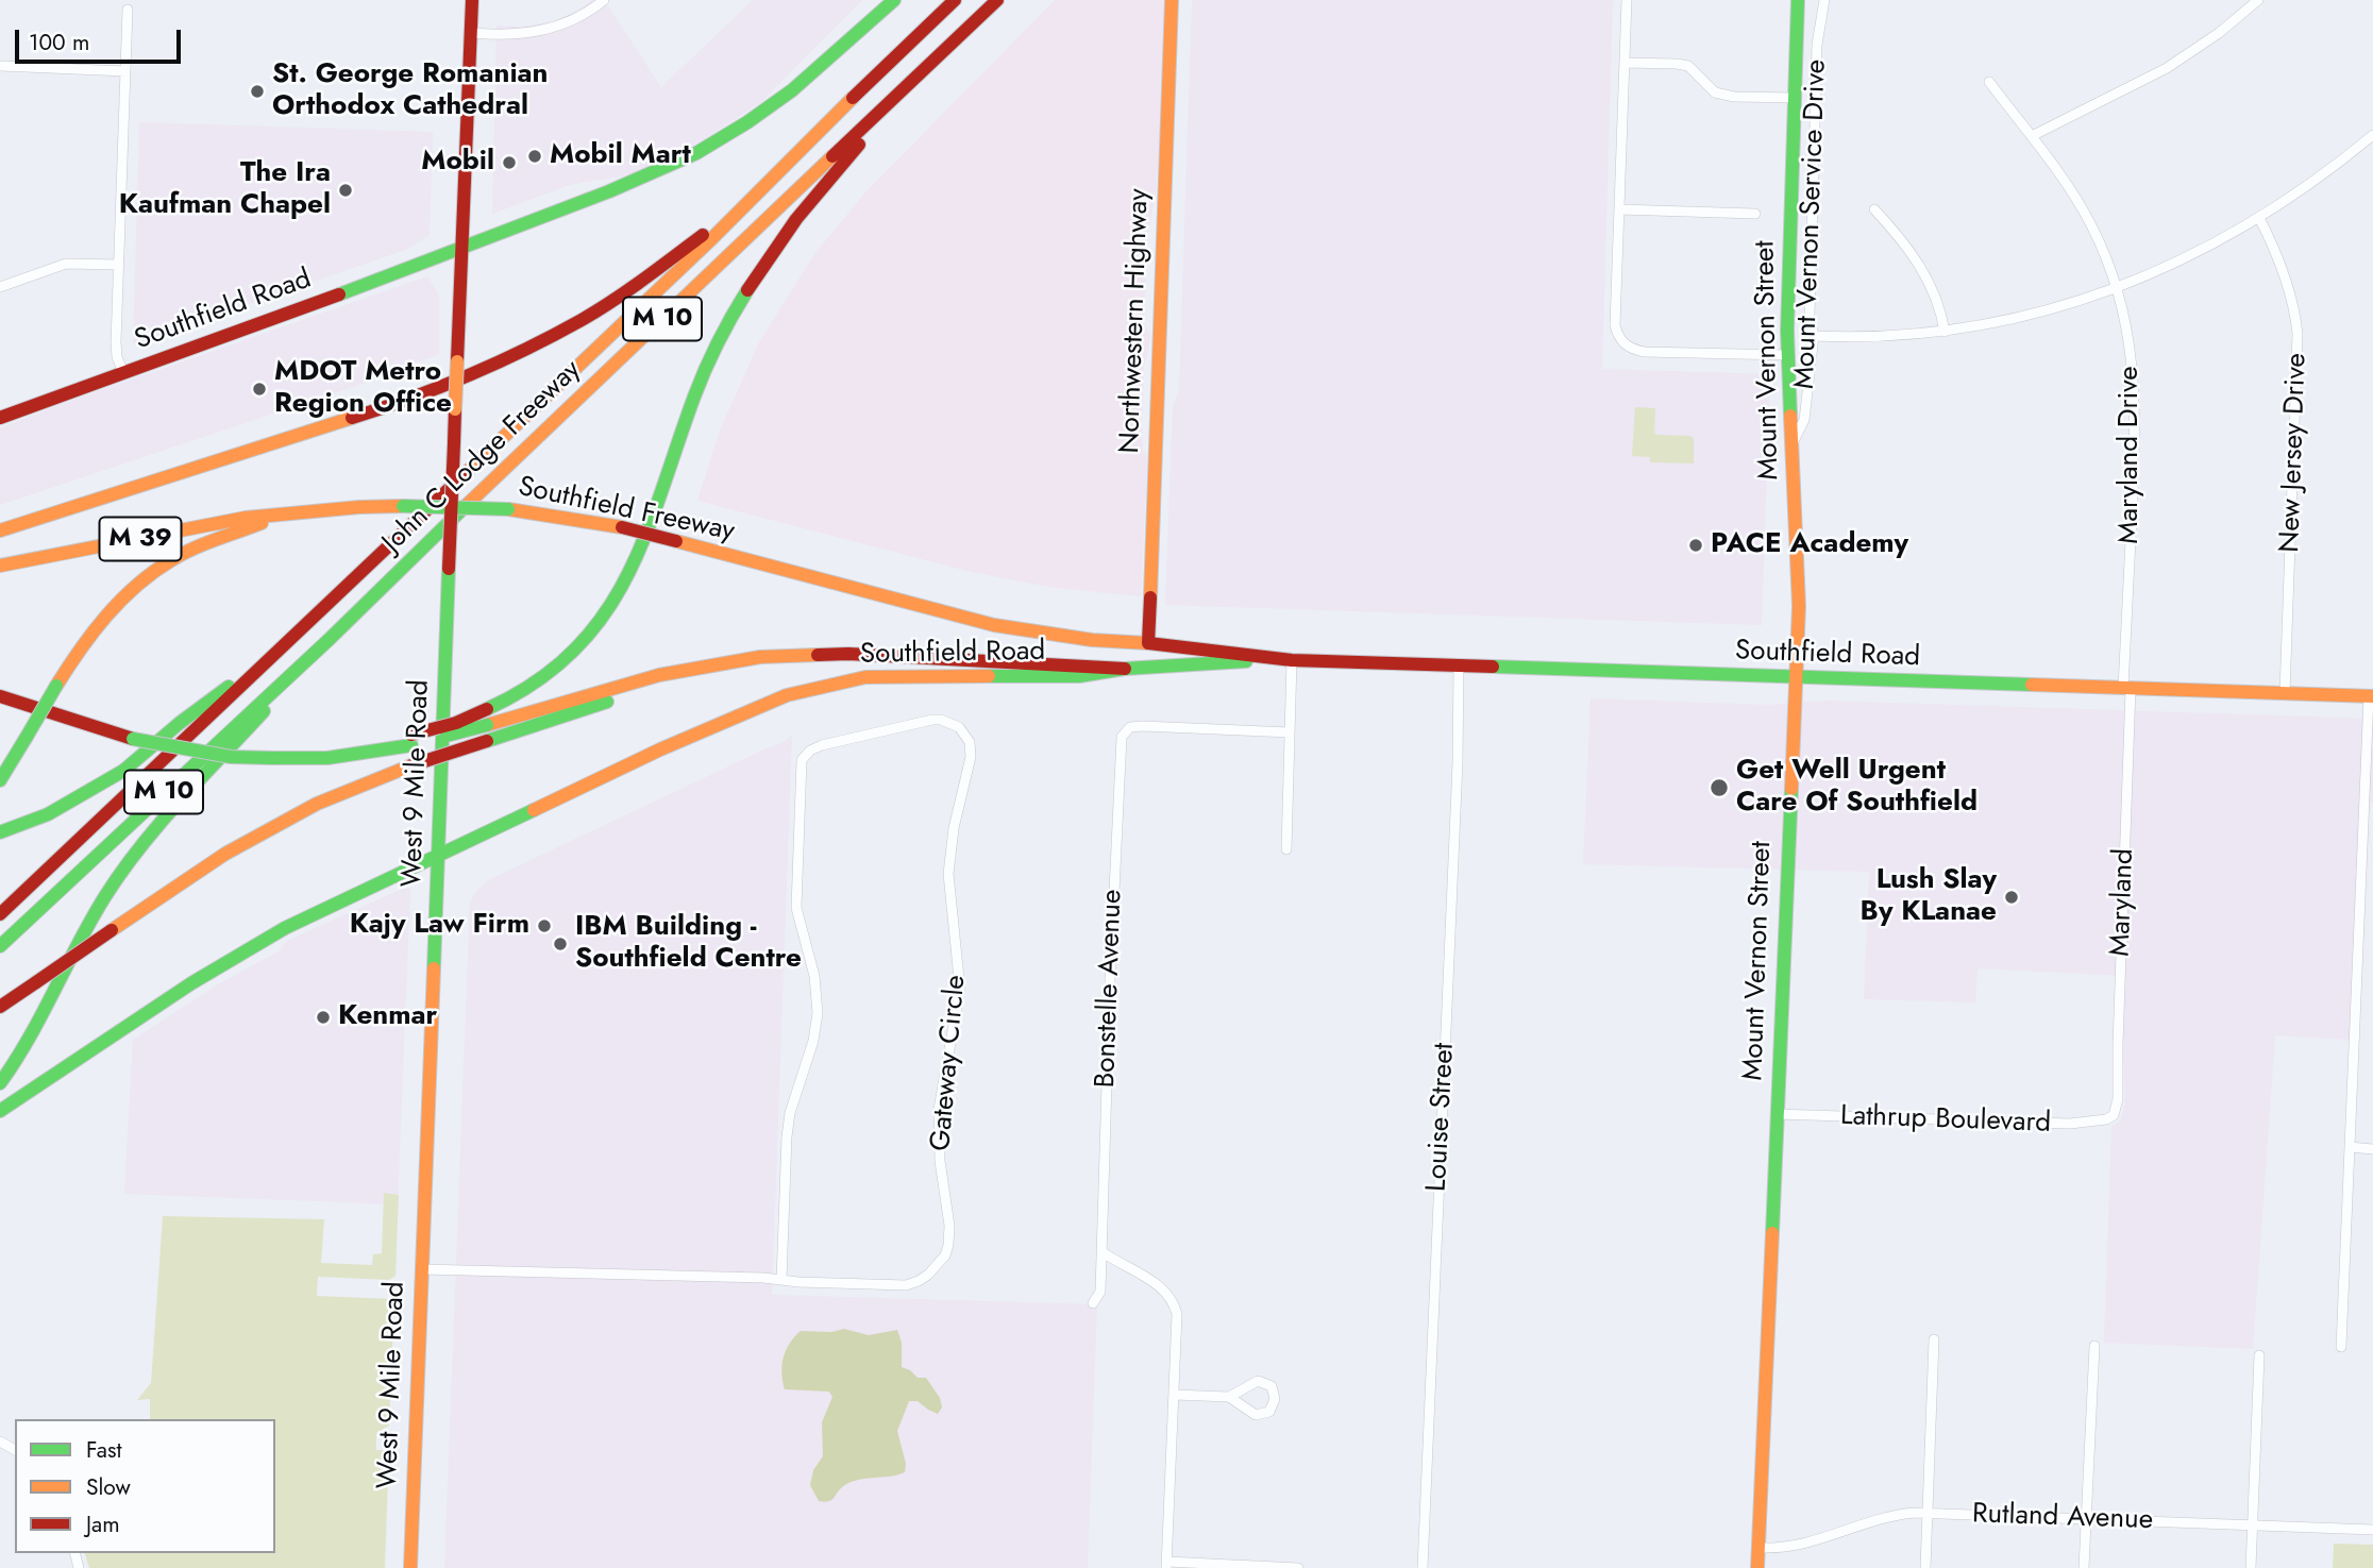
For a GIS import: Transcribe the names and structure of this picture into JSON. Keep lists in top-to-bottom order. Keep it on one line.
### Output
{"streets":{"main road":["Southfield Road","M 10","Northwestern Highway","Mount Vernon Street","John C Lodge Freeway","Southfield Freeway","M 39","West 9 Mile Road"],"street":["Mount Vernon Service Drive","New Jersey Drive","Maryland Drive","Maryland","Bonstelle Avenue","Gateway Circle","Louise Street","Lathrup Boulevard","Rutland Avenue"]},"crossings":[["Mount Vernon Service Drive","Mount Vernon Street"],["Southfield Road","Northwestern Highway"],["Southfield Road","Mount Vernon Street"],["Southfield Road","New Jersey Drive"],["Southfield Road","Maryland Drive"],["Southfield Road","Southfield Freeway"],["Southfield Road","West 9 Mile Road"],["Southfield Road","Maryland"],["Southfield Road","Louise Street"],["Northwestern Highway","Southfield Freeway"],["Mount Vernon Street","Lathrup Boulevard"],["Mount Vernon Street","Rutland Avenue"],["Maryland Drive","Maryland"],["West 9 Mile Road","Gateway Circle"],["Maryland","Lathrup Boulevard"]],"places":["St. George Romanian Orthodox Cathedral","Mobil Mart","Mobil","The Ira Kaufman Chapel","MDOT Metro Region Office","PACE Academy","Get Well Urgent Care Of Southfield","Lush Slay By KLanae","Kajy Law Firm","IBM Building - Southfield Centre","Kenmar"],"legend":["Fast","Slow","Jam"],"scale_bar":"100 m"}
